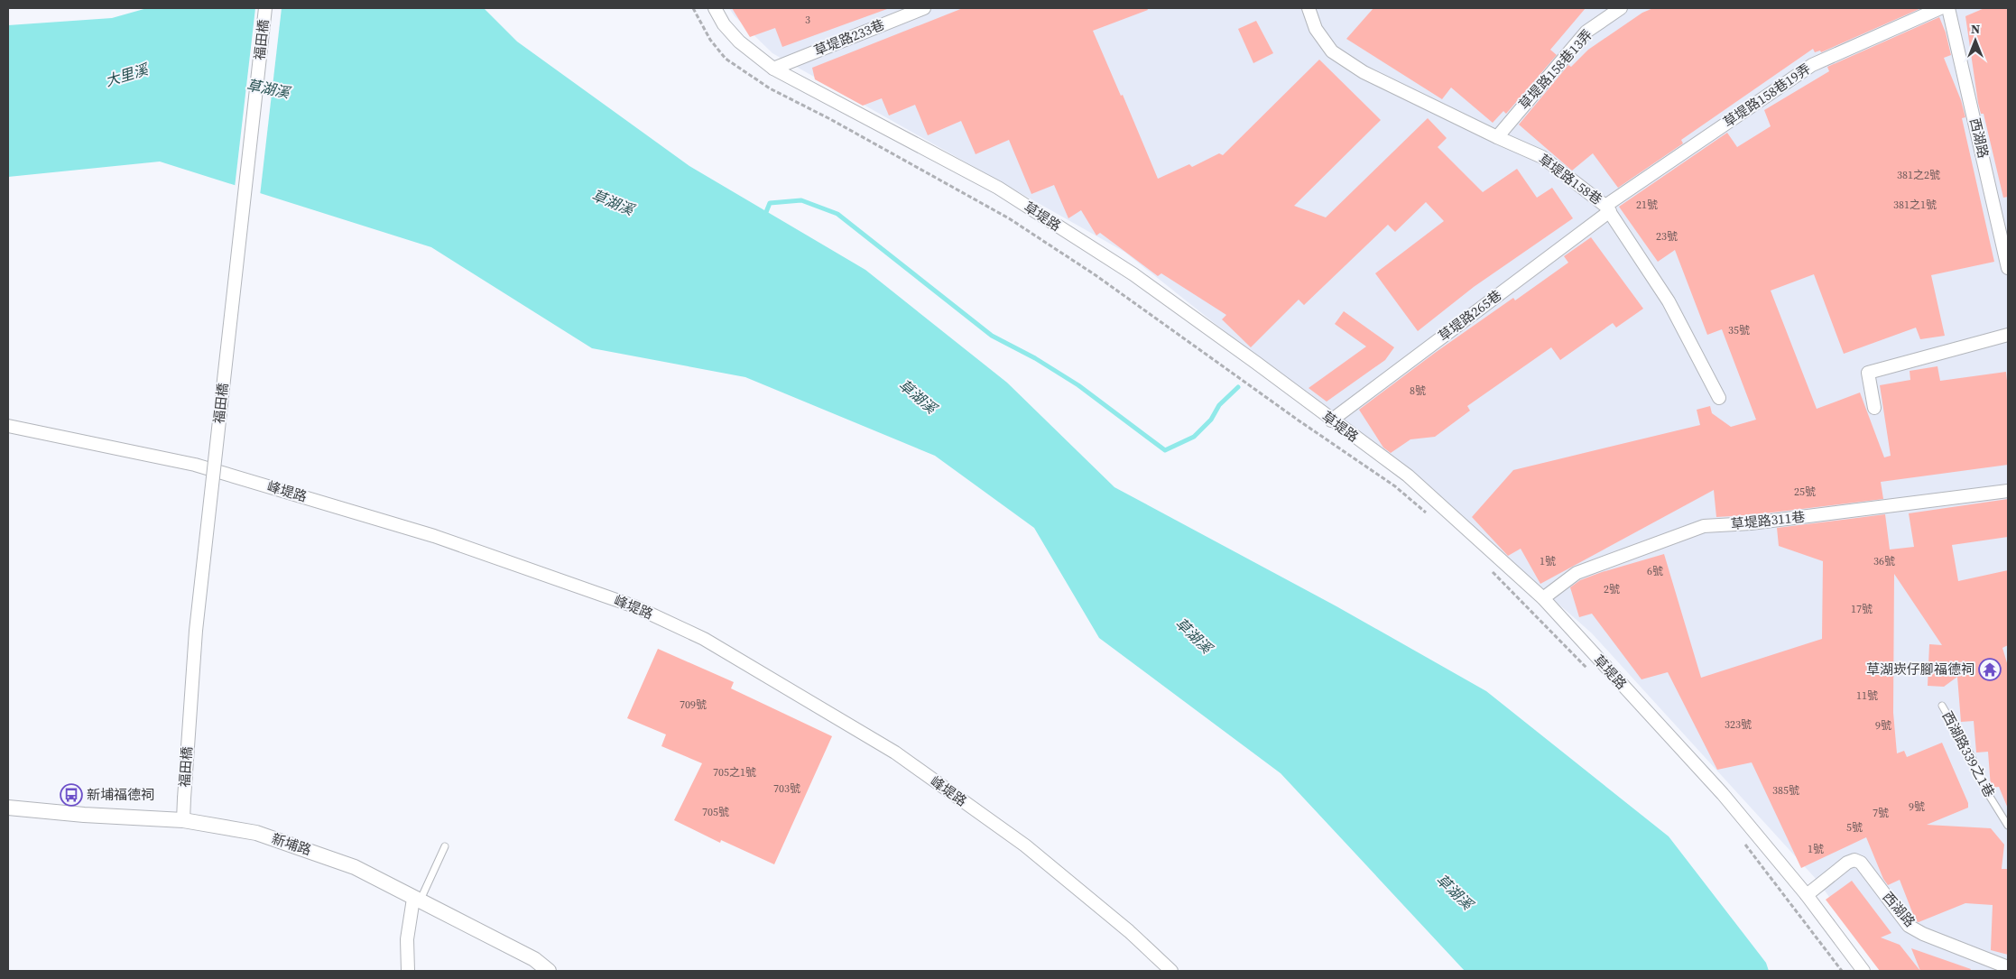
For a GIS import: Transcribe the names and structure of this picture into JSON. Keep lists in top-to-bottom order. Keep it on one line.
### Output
{"streets":{"street":["草堤路233巷","福田橋","草堤路158巷13弄","草堤路158巷19弄","西湖路","草堤路158巷","草堤路","草堤路265巷","峰堤路","草堤路311巷","新埔路"],"lane":["西湖路339之1巷"]},"crossings":[["草堤路233巷","草堤路"],["福田橋","新埔路"],["草堤路158巷13弄","草堤路158巷"],["草堤路158巷19弄","草堤路158巷"],["草堤路158巷19弄","草堤路265巷"],["西湖路","草堤路"],["草堤路158巷","草堤路265巷"],["草堤路","草堤路265巷"],["草堤路","草堤路311巷"]],"water":["大里溪","草湖溪"],"places":{"temple":["草湖崁仔腳福德祠"],"bus stop":["新埔福德祠"]},"house_numbers":["3","381之2號","21號","381之1號","23號","35號","8號","25號","1號","36號","6號","2號","17號","11號","709號","323號","9號","705之1號","703號","385號","9號","705號","7號","5號","1號"],"north":"top"}
